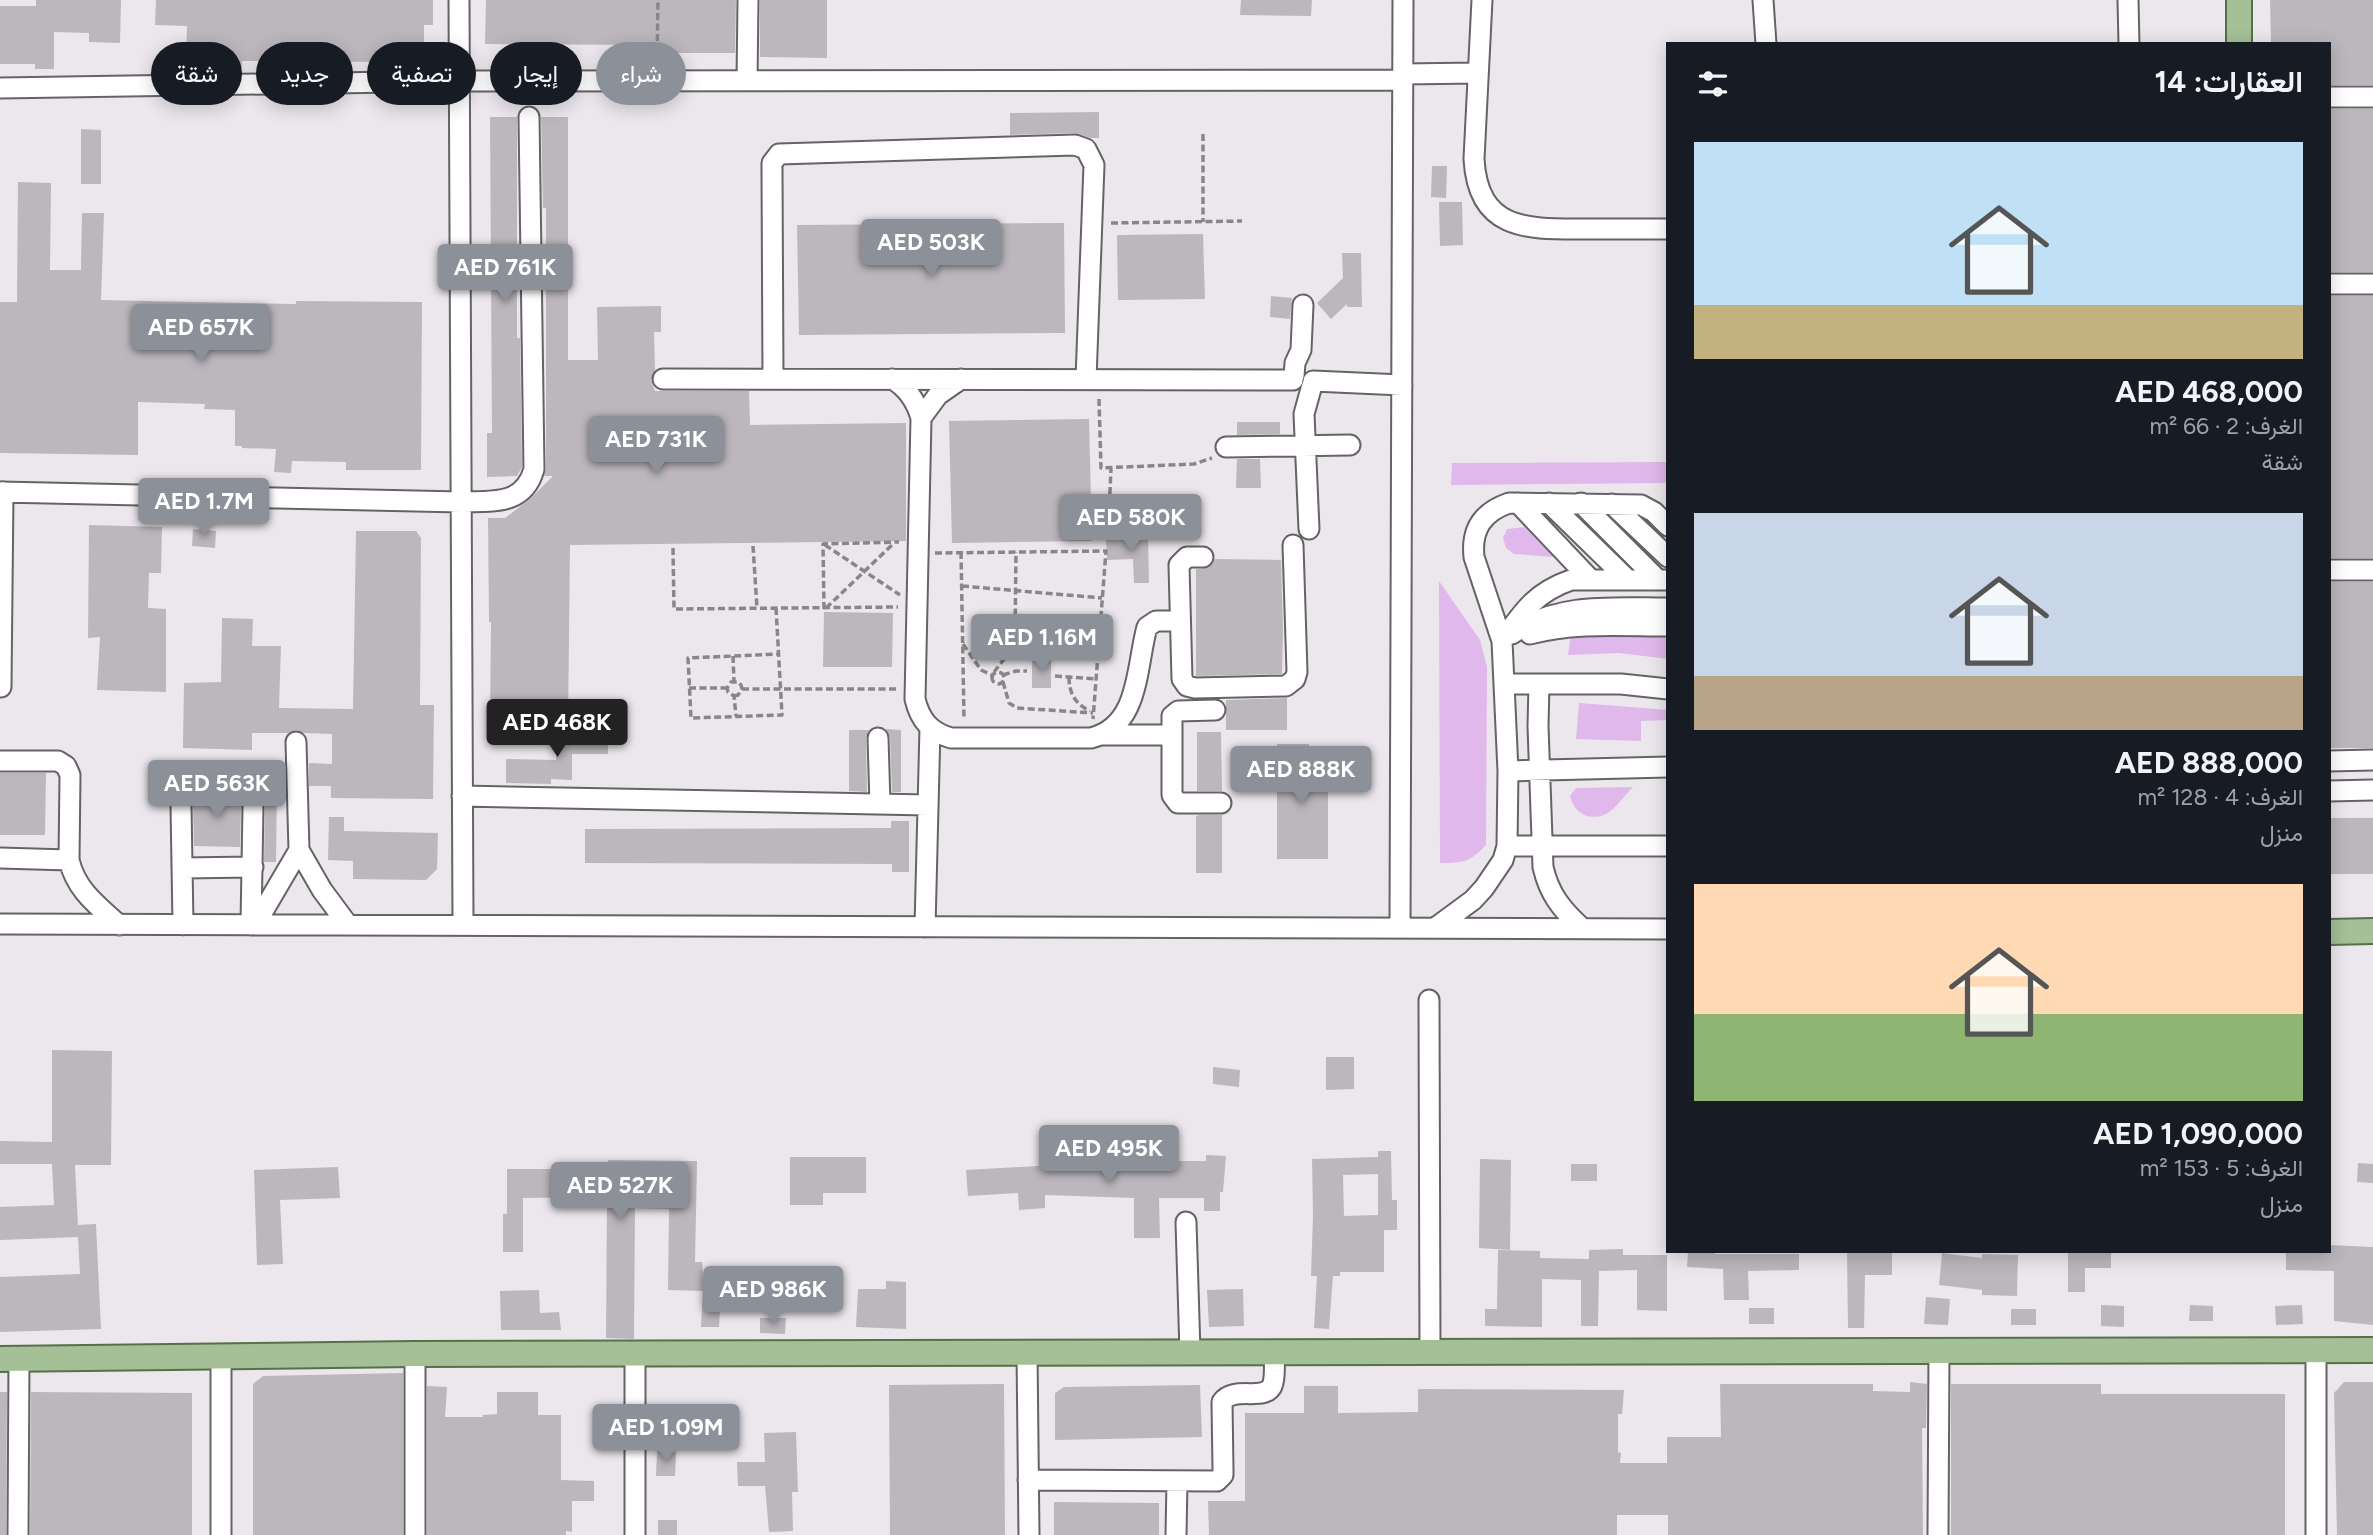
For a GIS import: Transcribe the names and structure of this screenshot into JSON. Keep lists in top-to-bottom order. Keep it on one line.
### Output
{"page":{"chip":["شراء","إيجار","تصفية","جديد","شقة"],"heading":"العقارات: 14","list":[{"name":"AED 468,000","note":"الغرف: 2 · 66 m² · شقة"},{"name":"AED 888,000","note":"الغرف: 4 · 128 m² · منزل"},{"name":"AED 1,090,000","note":"الغرف: 5 · 153 m² · منزل"}],"price":["AED 503K","AED 761K","AED 657K","AED 731K","AED 1.7M","AED 580K","AED 1.16M","AED 468K","AED 888K","AED 563K","AED 495K","AED 527K","AED 986K","AED 1.09M"]}}
